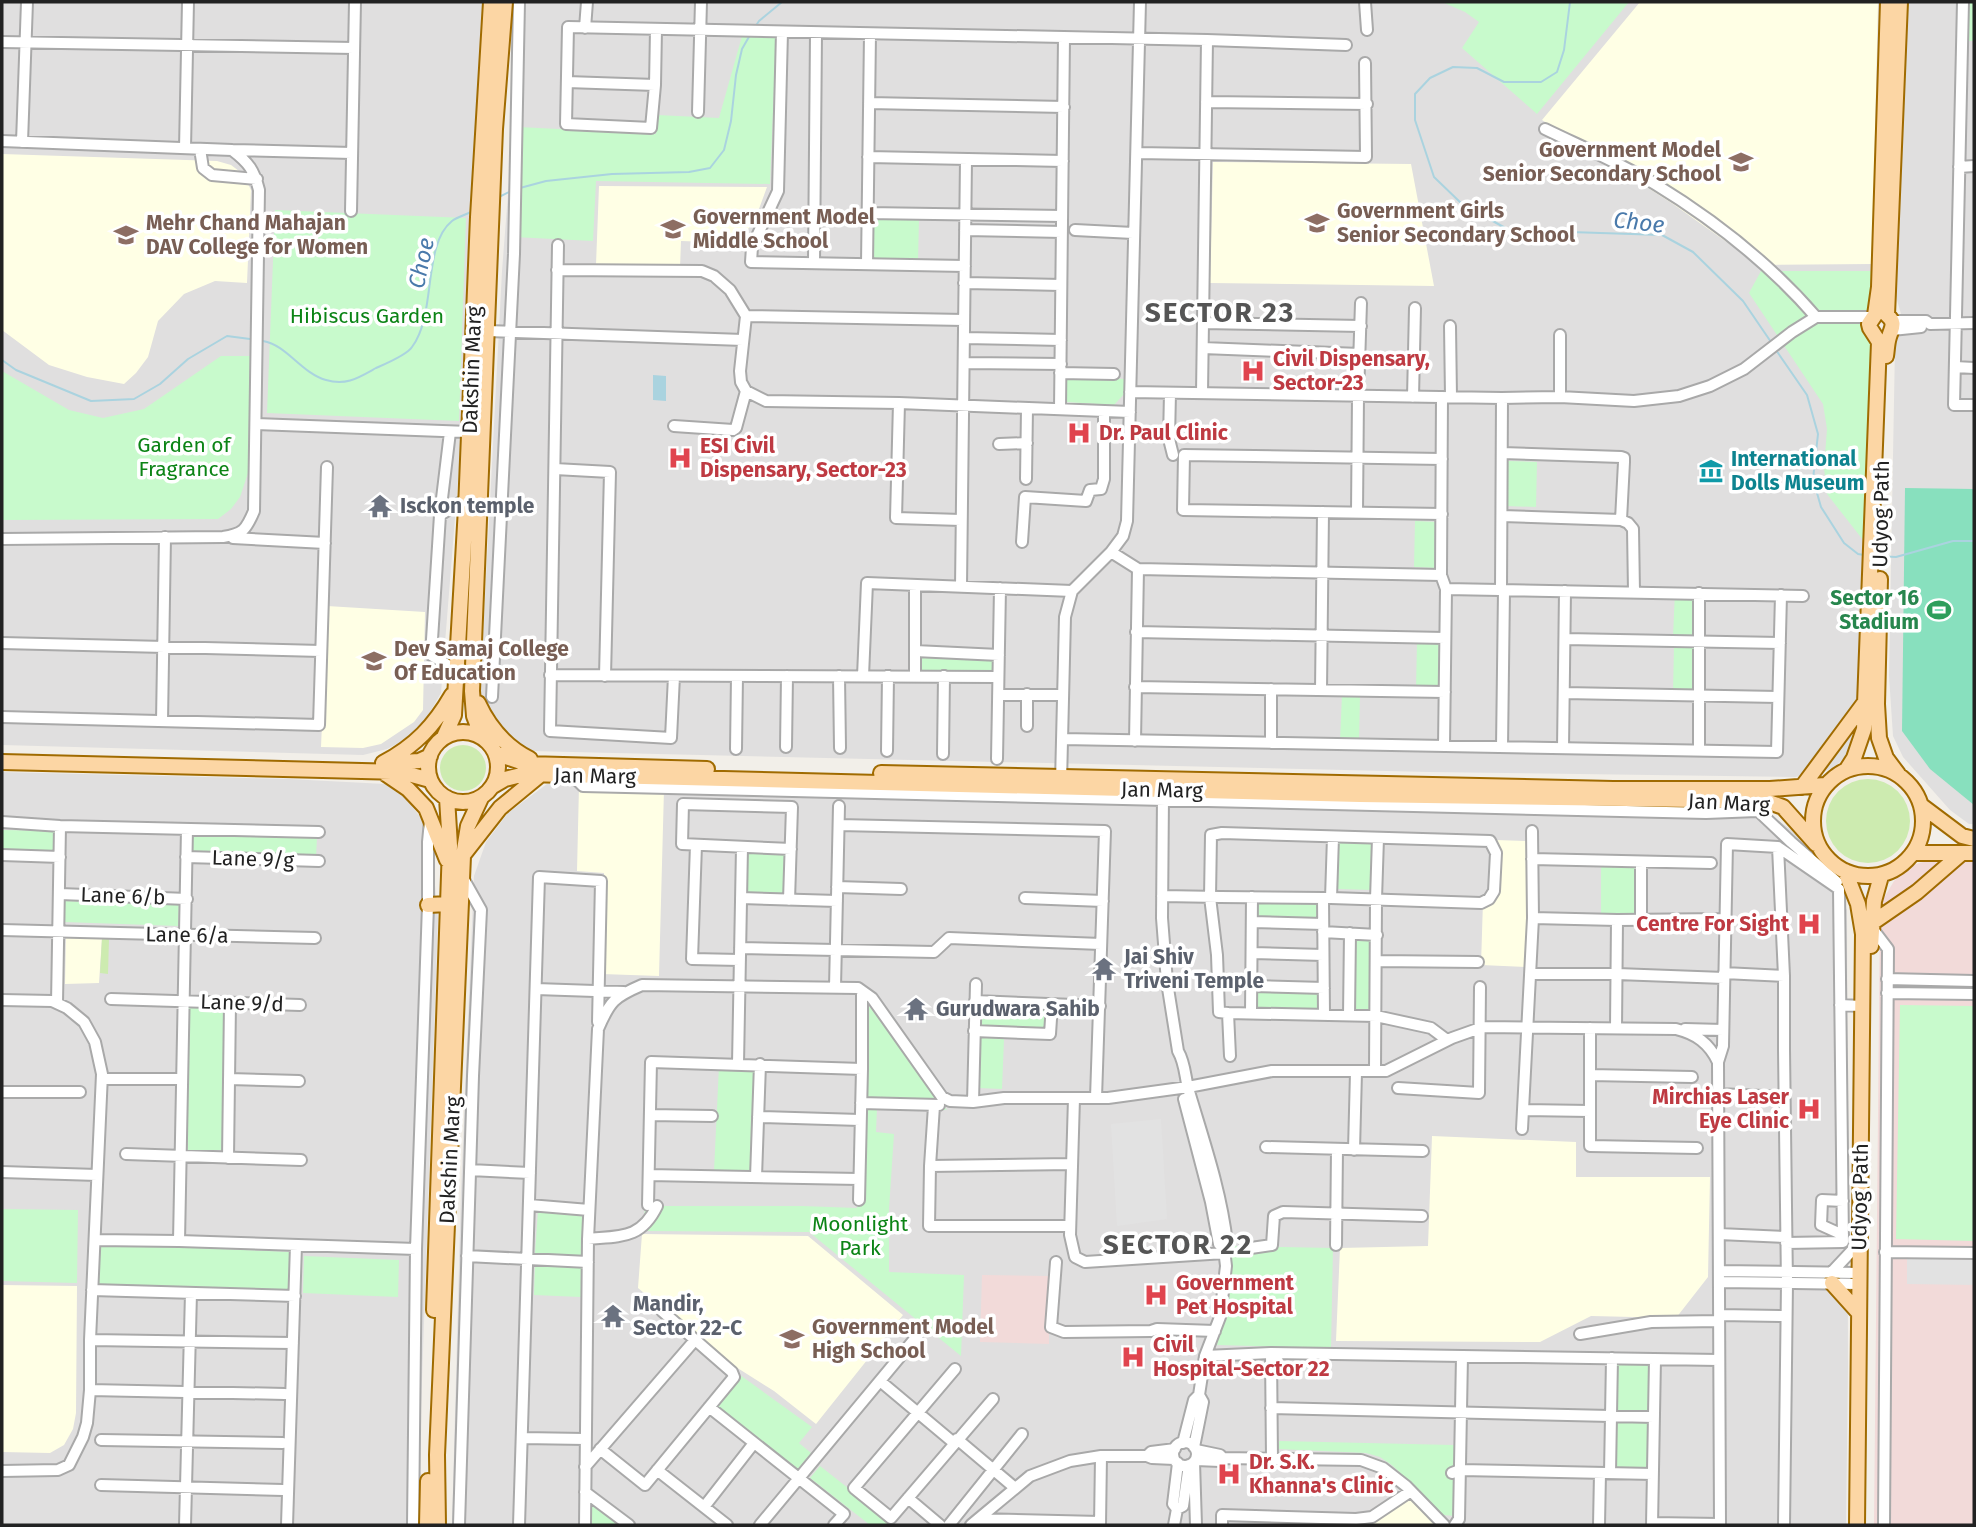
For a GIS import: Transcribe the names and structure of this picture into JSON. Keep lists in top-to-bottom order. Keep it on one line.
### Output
{"streets":{"main road":["Dakshin Marg","Udyog Path","Jan Marg"],"street":["Lane 9/g","Lane 6/b","Lane 6/a","Lane 9/d"]},"crossings":[["Dakshin Marg","Jan Marg"],["Udyog Path","Jan Marg"]],"districts":["SECTOR 23","SECTOR 22"],"water":["Choe"],"parks":["Hibiscus Garden","Garden of Fragrance","Moonlight Park"],"places":{"school or university":["Government Model Senior Secondary School","Government Girls Senior Secondary School","Government Model Middle School","Mehr Chand Mahajan DAV College for Women","Dev Samaj College Of Education","Government Model High School"],"hospital":["Civil Dispensary, Sector-23","Dr. Paul Clinic","ESI Civil Dispensary, Sector-23","Centre For Sight","Mirchias Laser Eye Clinic","Government Pet Hospital","Civil Hospital-Sector 22","Dr. S.K. Khanna's Clinic"],"museum":["International Dolls Museum"],"temple":["Isckon temple","Jai Shiv Triveni Temple","Gurudwara Sahib","Mandir, Sector 22-C"],"sports":["Sector 16 Stadium"]}}
